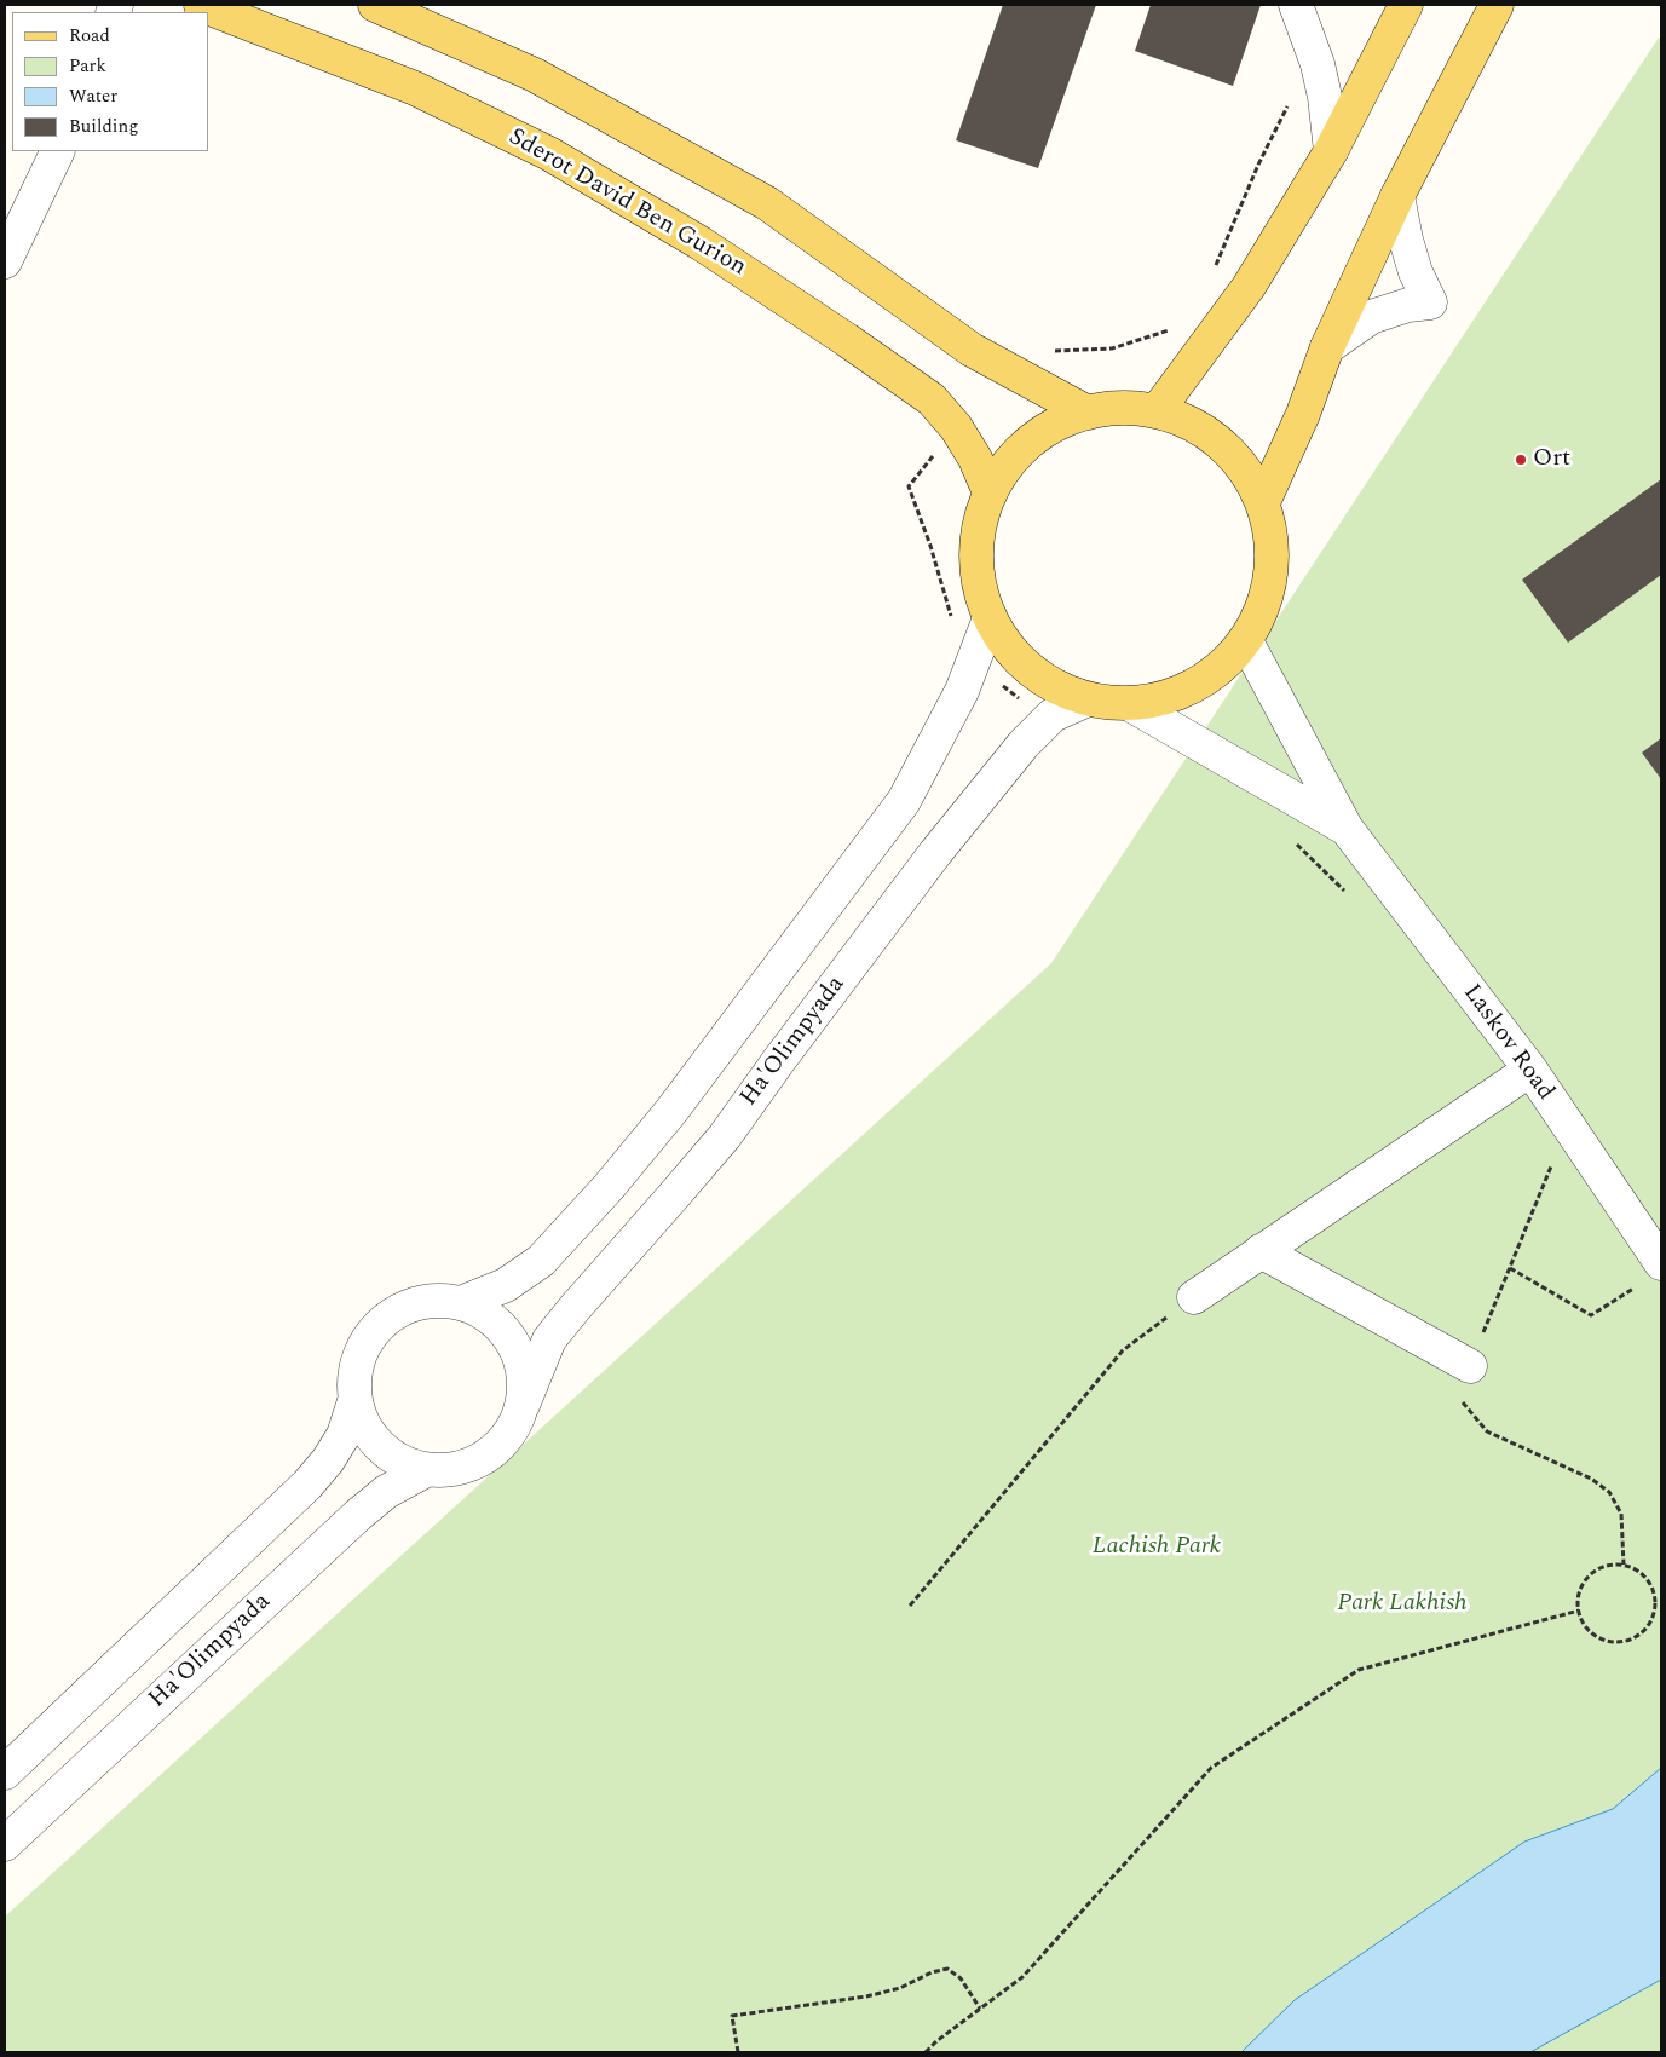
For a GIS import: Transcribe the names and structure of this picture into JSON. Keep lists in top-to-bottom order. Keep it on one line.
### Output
{"streets":{"main road":["Sderot David Ben Gurion"],"street":["Ha'Olimpyada","Laskov Road"]},"parks":["Lachish Park","Park Lakhish"],"places":["Ort"],"legend":["Road","Park","Water","Building"]}
